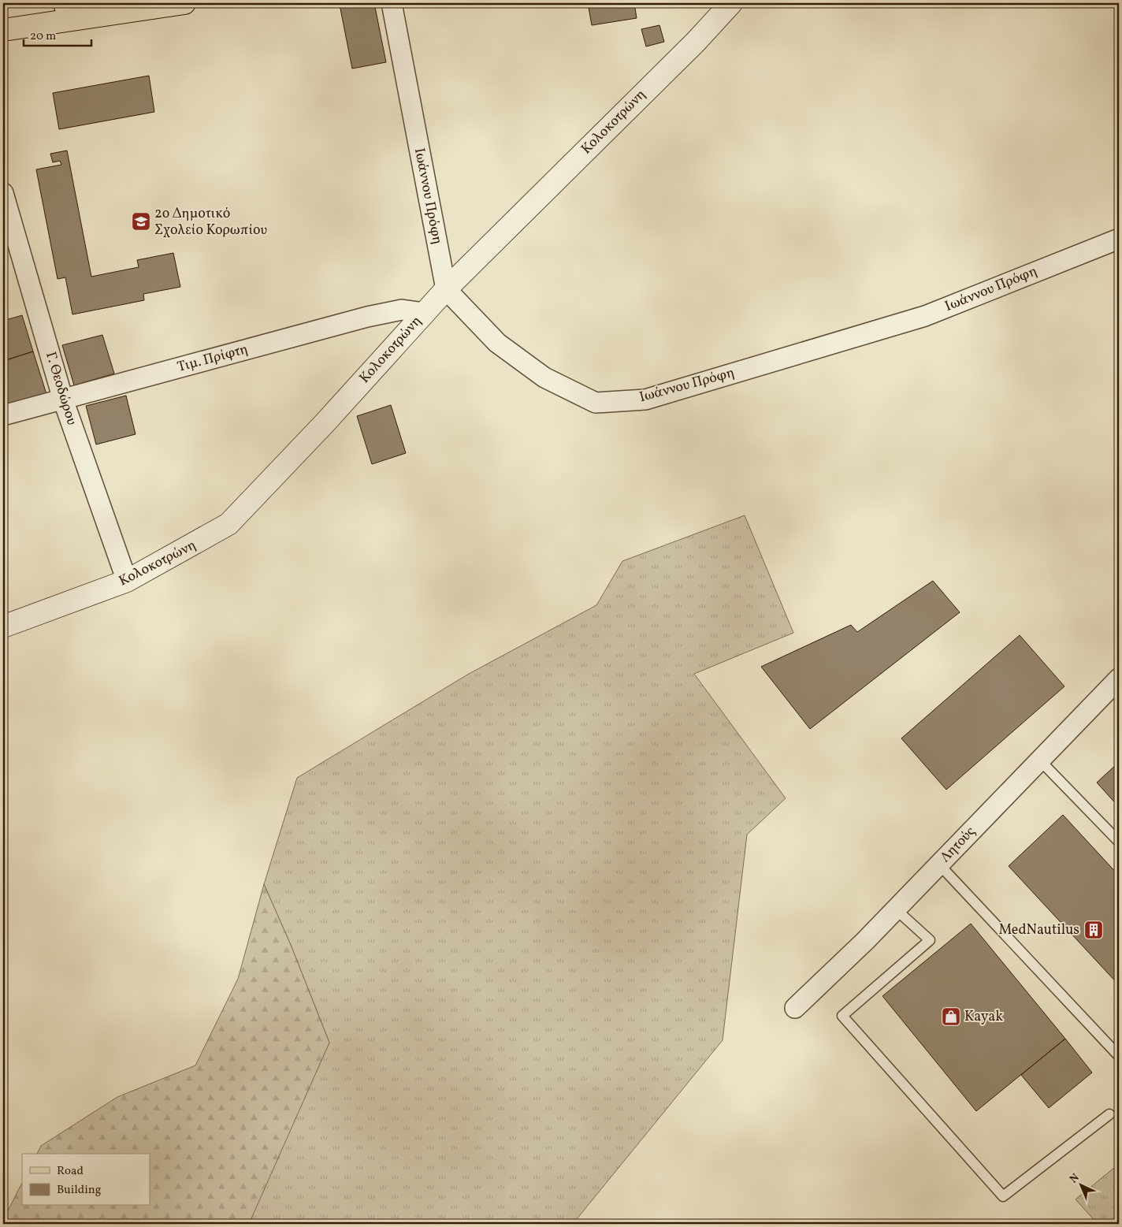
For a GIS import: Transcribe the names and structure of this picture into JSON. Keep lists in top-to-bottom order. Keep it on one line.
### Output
{"streets":{"street":["Κολοκοτρώνη","Ιωάννου Πρόφη","Τιμ. Πρίφτη","Γ. Θεοδώρου","Λητούς"]},"crossings":[["Κολοκοτρώνη","Ιωάννου Πρόφη"],["Κολοκοτρώνη","Τιμ. Πρίφτη"],["Κολοκοτρώνη","Γ. Θεοδώρου"],["Τιμ. Πρίφτη","Γ. Θεοδώρου"]],"places":{"school or university":["2ο Δημοτικό Σχολείο Κορωπίου"],"building":["MedNautilus"],"shop":["Kayak"]},"legend":["Road","Building"],"scale_bar":"20 m","north":"top left"}
